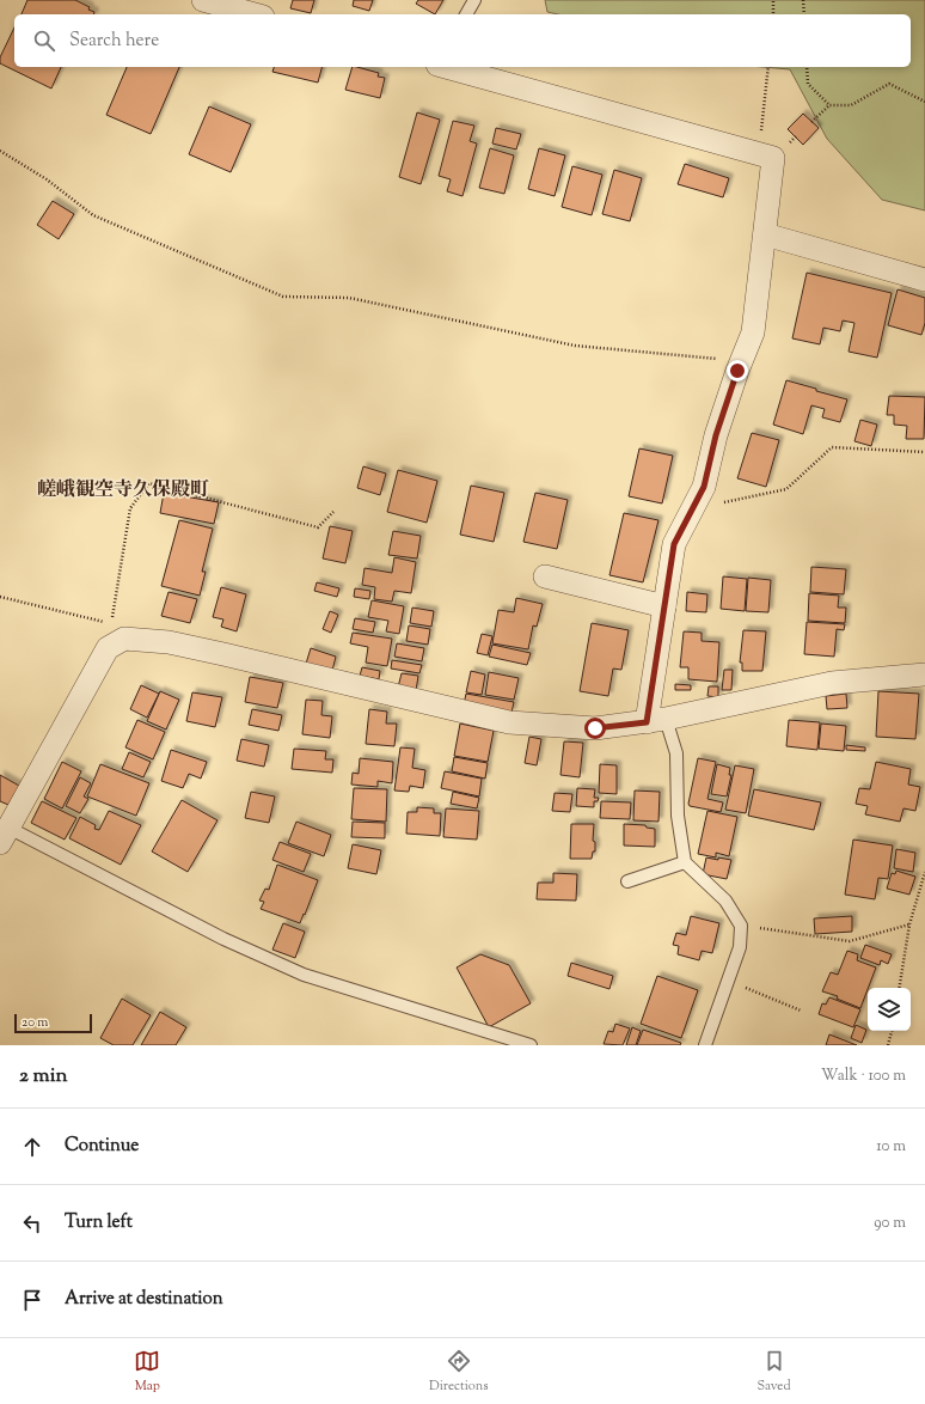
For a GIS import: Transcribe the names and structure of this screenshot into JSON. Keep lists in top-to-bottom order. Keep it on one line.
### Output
{"districts":["嵯峨観空寺久保殿町"],"scale_bar":"20 m","page":{"search":"Search here","scale":"20 m","heading":["2 min","Walk · 100 m"],"list":[["Continue","10 m"],["Turn left","90 m"],"Arrive at destination"],"nav":["Map","Directions","Saved"]}}
